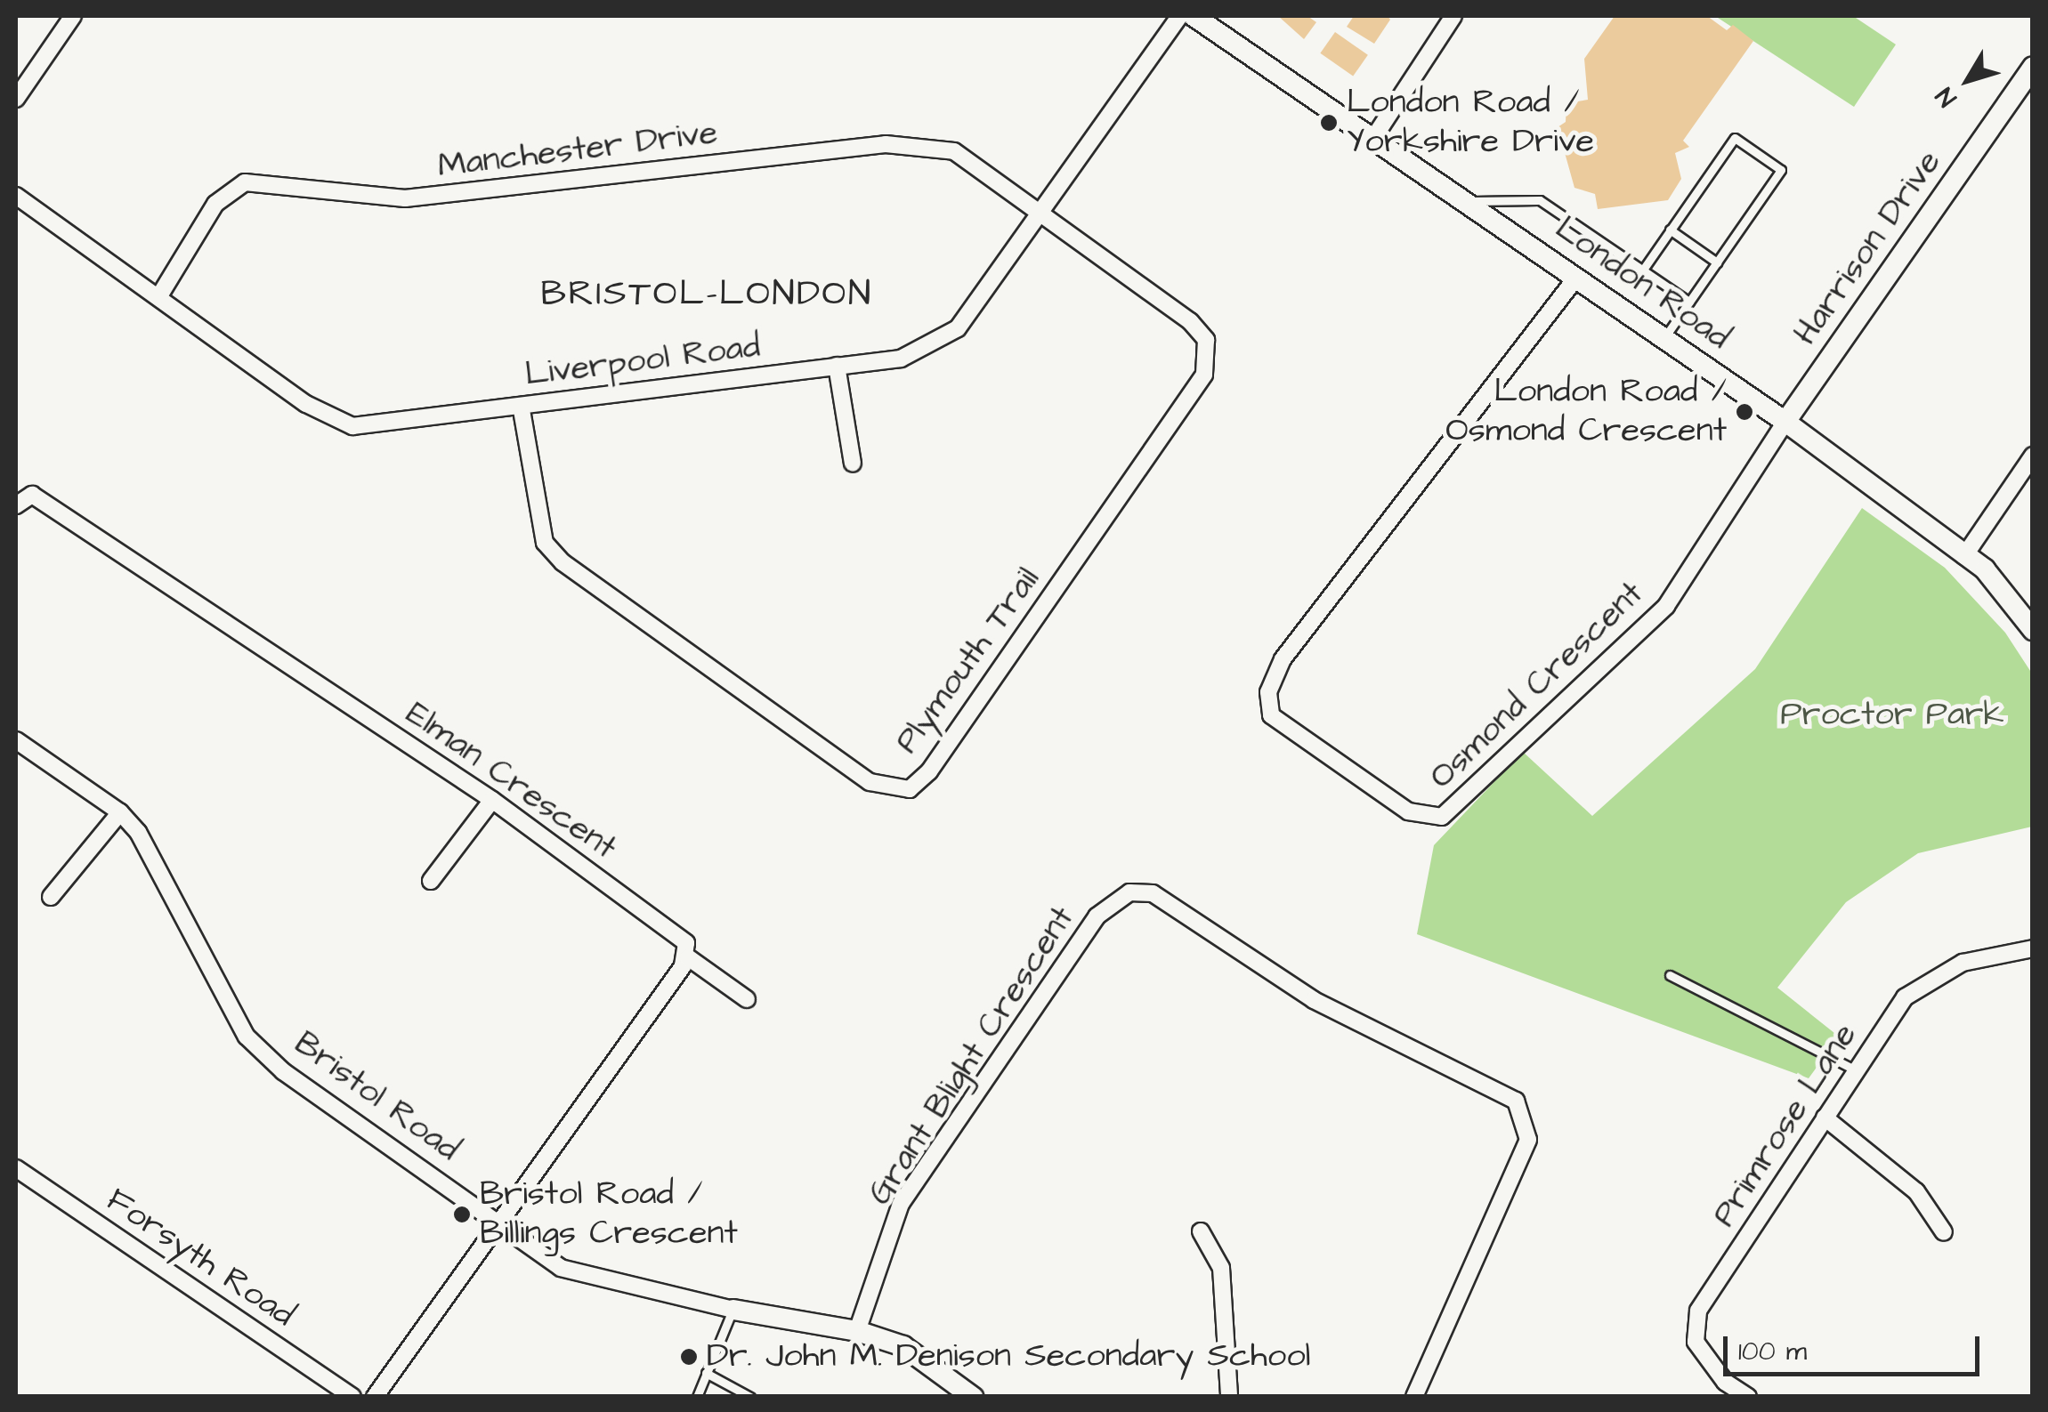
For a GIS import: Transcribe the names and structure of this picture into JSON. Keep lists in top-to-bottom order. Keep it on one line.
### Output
{"streets":{"street":["Manchester Drive","Harrison Drive","London Road","Liverpool Road","Plymouth Trail","Osmond Crescent","Elman Crescent","Grant Blight Crescent","Bristol Road","Primrose Lane","Forsyth Road"]},"crossings":[["Manchester Drive","Liverpool Road"],["Manchester Drive","Plymouth Trail"],["Harrison Drive","London Road"],["Harrison Drive","Osmond Crescent"],["London Road","Osmond Crescent"],["Liverpool Road","Plymouth Trail"],["Grant Blight Crescent","Bristol Road"]],"districts":["BRISTOL-LONDON"],"parks":["Proctor Park"],"places":["London Road / Yorkshire Drive","London Road / Osmond Crescent","Bristol Road / Billings Crescent","Dr. John M. Denison Secondary School"],"scale_bar":"100 m","north":"bottom left"}
